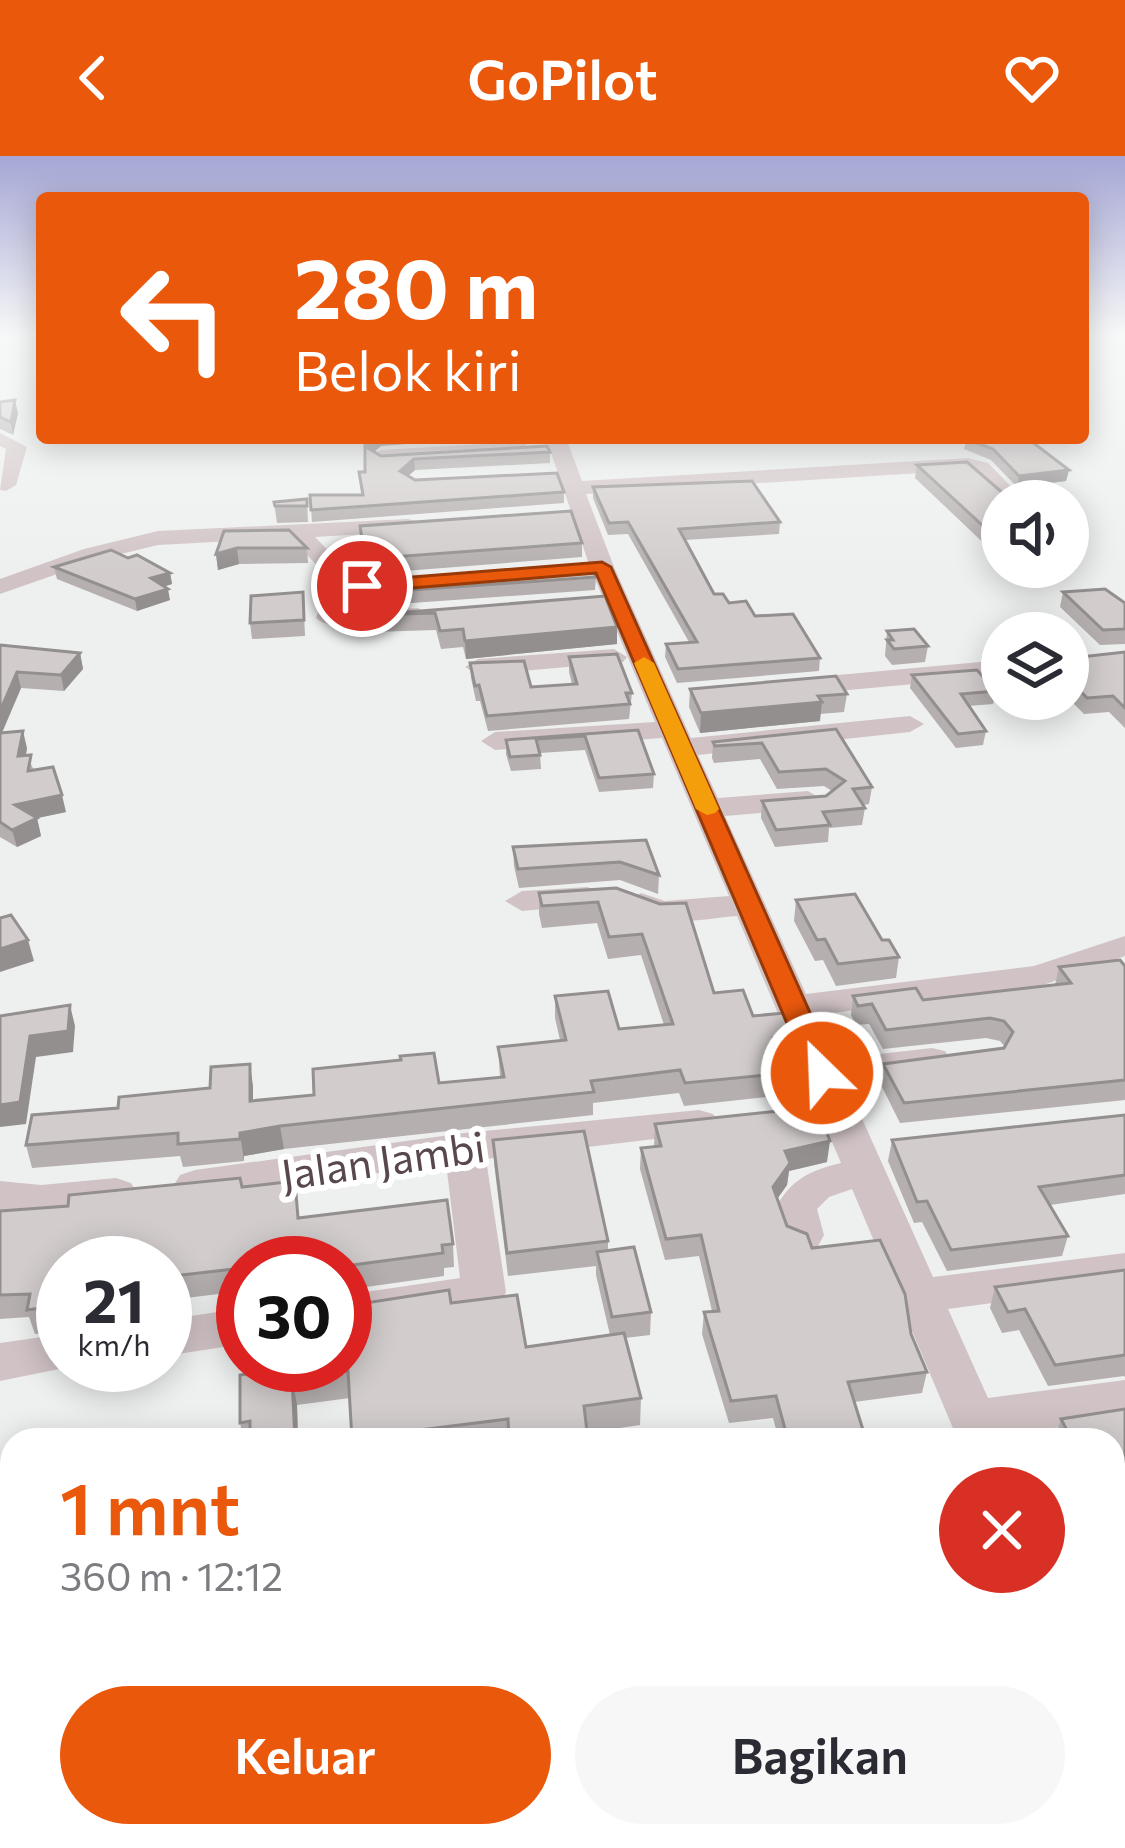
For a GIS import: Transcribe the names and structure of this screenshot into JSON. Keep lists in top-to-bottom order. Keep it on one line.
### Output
{"streets":{"street":["Jalan Jambi"]},"page":{"header":"GoPilot","turn":["280 m","Belok kiri"],"speed":"21 km/h","limit":"30","heading":["1 mnt","360 m · 12:12"],"buttons":["Keluar","Bagikan"]}}
